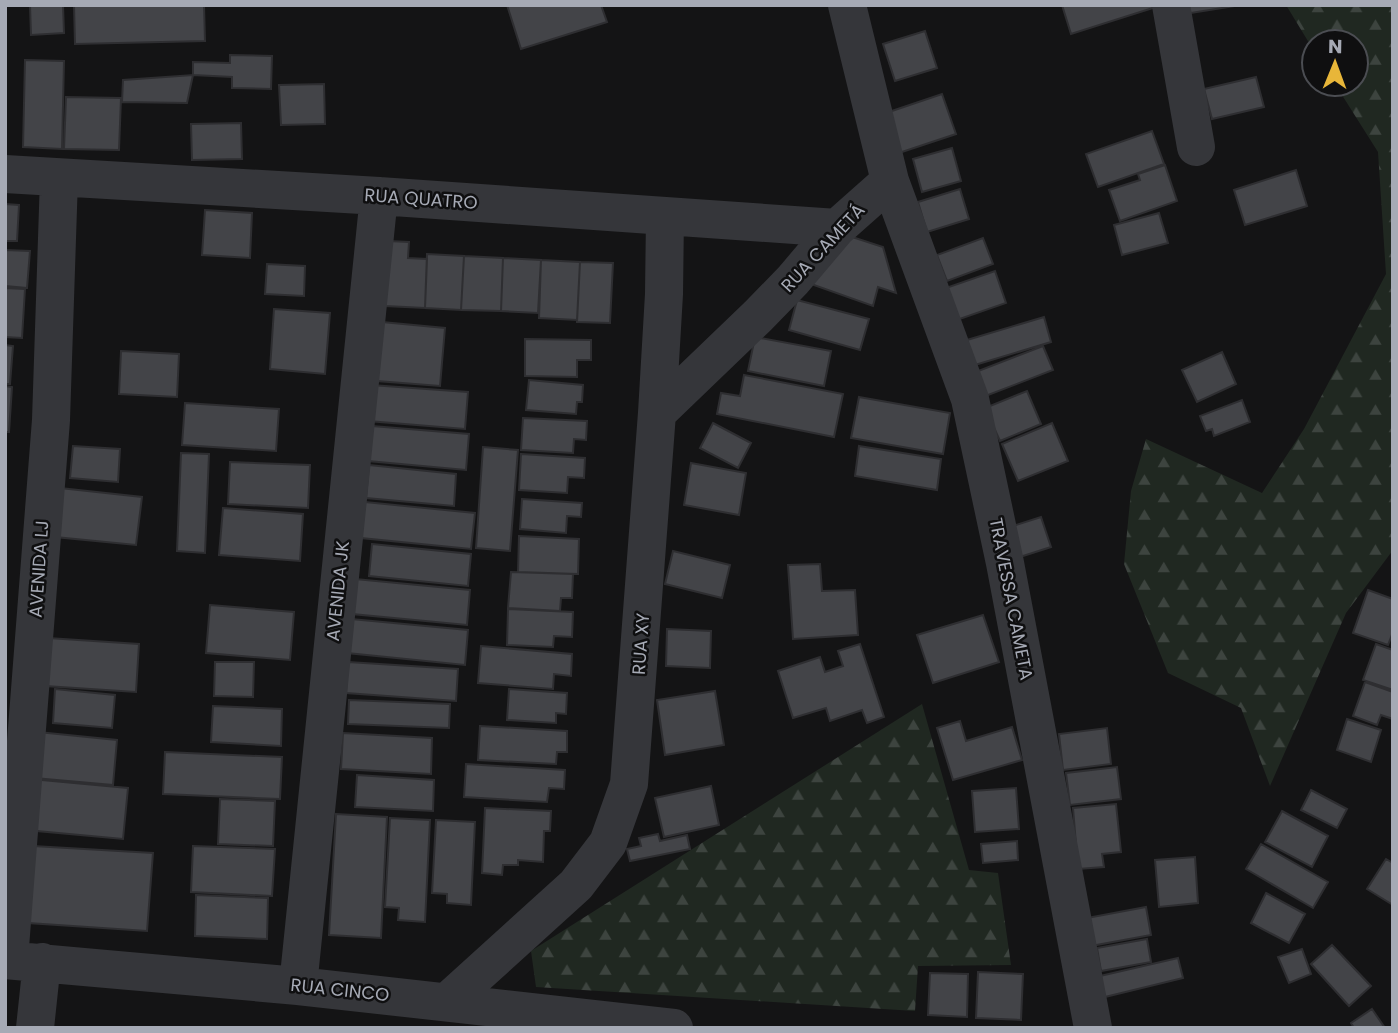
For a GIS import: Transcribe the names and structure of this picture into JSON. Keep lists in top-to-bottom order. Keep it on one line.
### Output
{"streets":{"street":["RUA QUATRO","RUA CAMETÁ","AVENIDA LJ","AVENIDA JK","TRAVESSA CAMETA","RUA XY","RUA CINCO"]},"crossings":[["RUA QUATRO","RUA CAMETÁ"],["RUA QUATRO","AVENIDA LJ"],["RUA QUATRO","AVENIDA JK"],["RUA QUATRO","RUA XY"],["RUA CAMETÁ","TRAVESSA CAMETA"],["RUA CAMETÁ","RUA XY"],["AVENIDA LJ","RUA CINCO"],["AVENIDA JK","RUA CINCO"],["RUA XY","RUA CINCO"]],"north":"top"}
